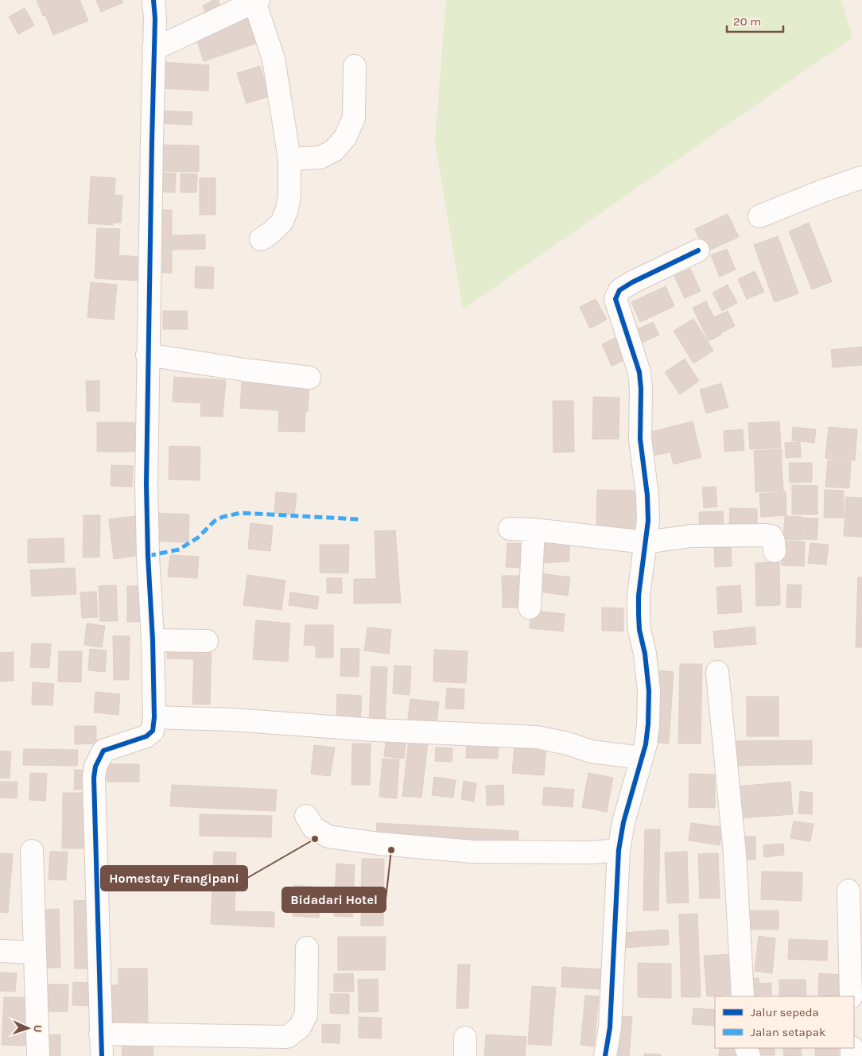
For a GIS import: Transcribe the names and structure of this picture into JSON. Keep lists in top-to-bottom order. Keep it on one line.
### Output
{"places":["Homestay Frangipani","Bidadari Hotel"],"legend":["Jalur sepeda","Jalan setapak"],"scale_bar":"20 m","north":"right"}
